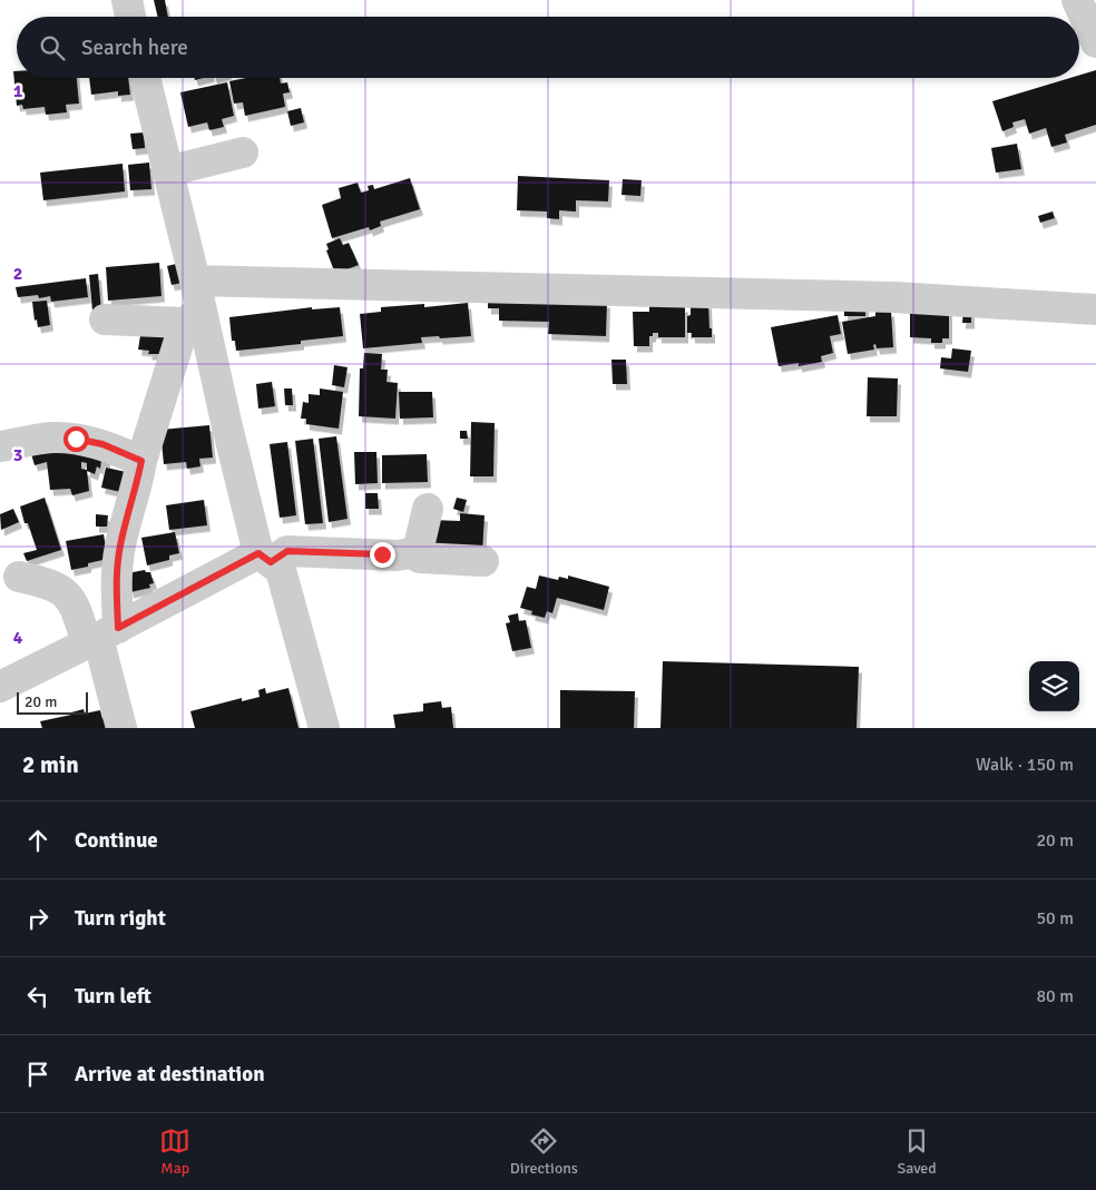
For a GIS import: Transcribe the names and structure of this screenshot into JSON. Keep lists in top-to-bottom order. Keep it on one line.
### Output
{"scale_bar":"20 m","page":{"search":"Search here","scale":"20 m","heading":["2 min","Walk · 150 m"],"list":[["Continue","20 m"],["Turn right","50 m"],["Turn left","80 m"],"Arrive at destination"],"nav":["Map","Directions","Saved"]},"grid":{"rows":["1","2","3","4"]}}
